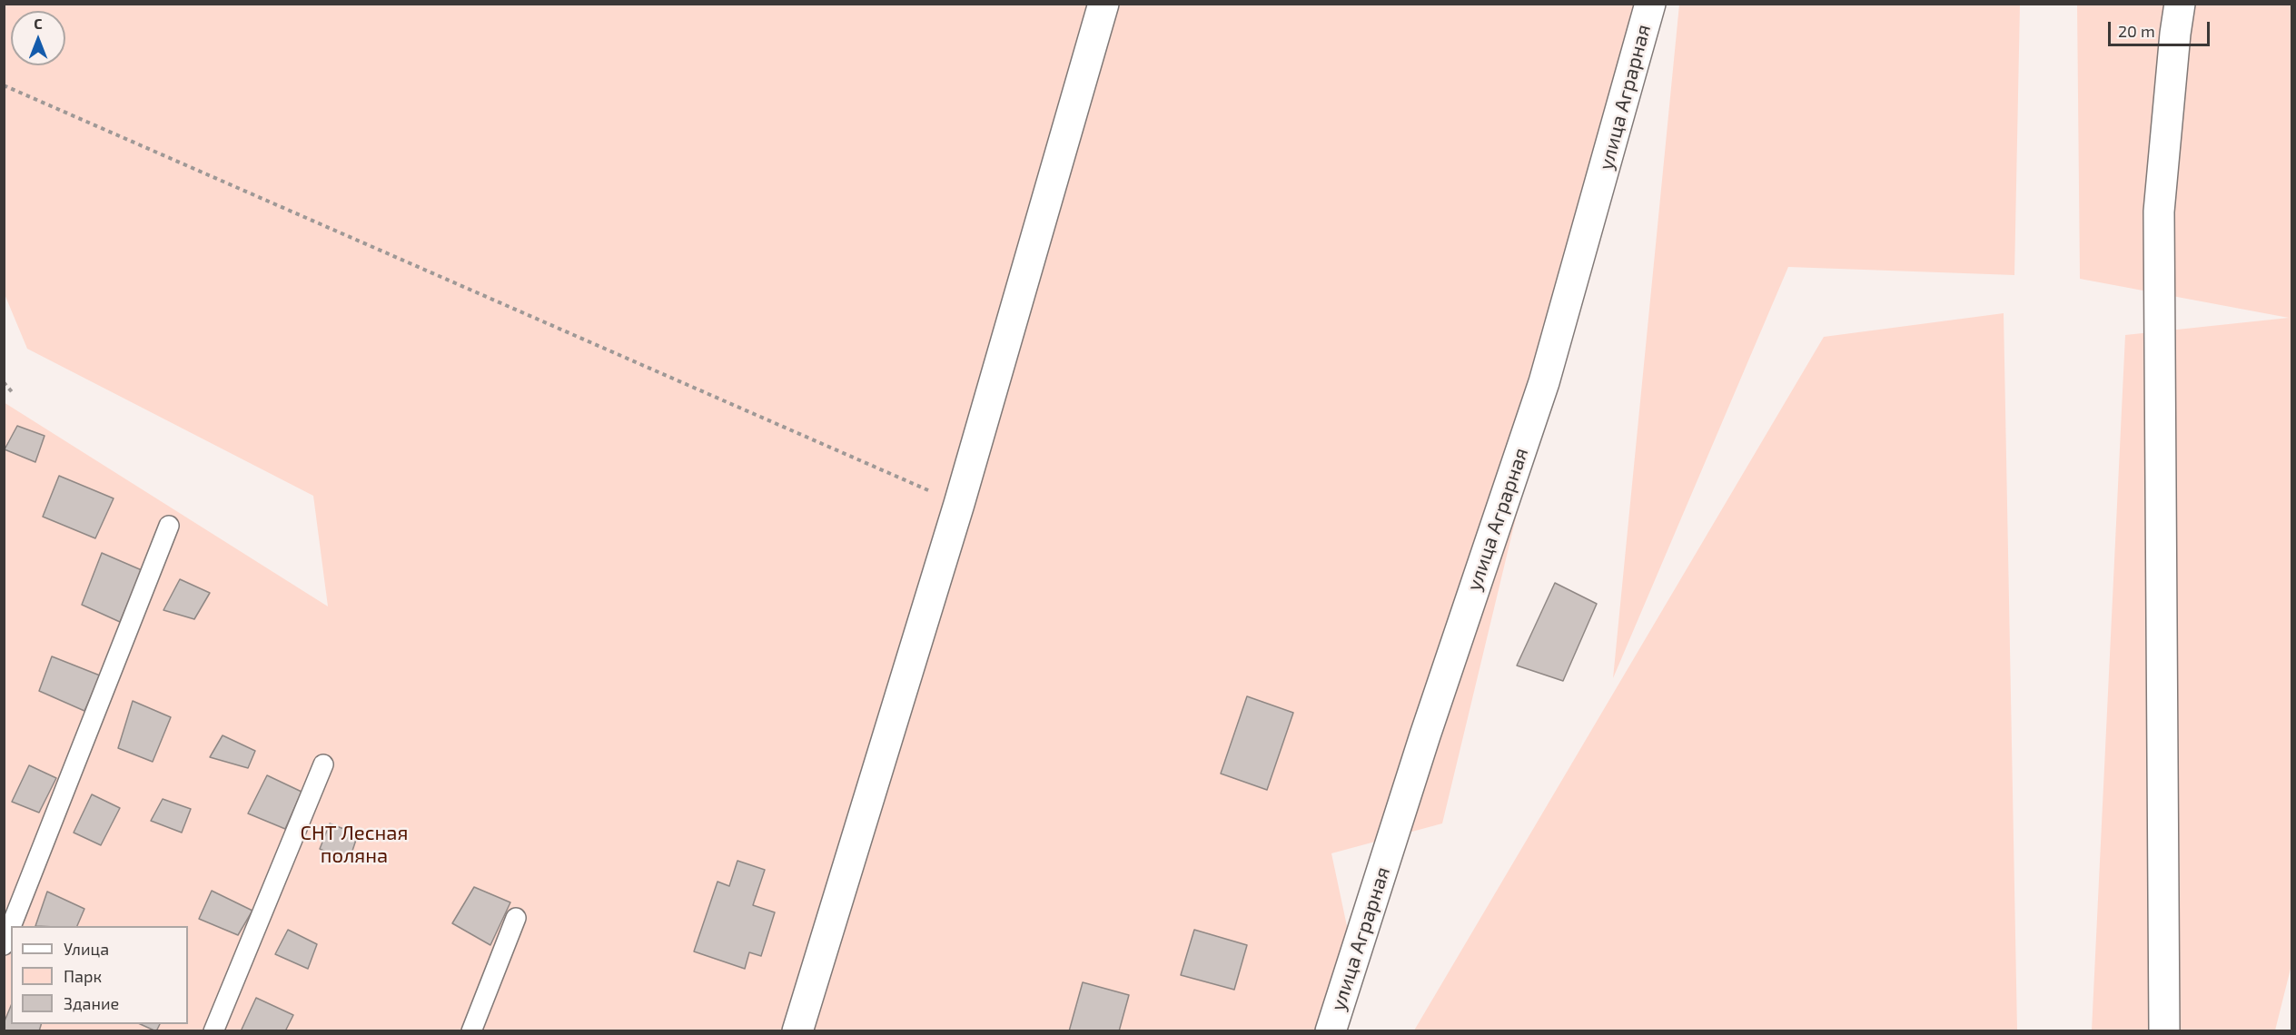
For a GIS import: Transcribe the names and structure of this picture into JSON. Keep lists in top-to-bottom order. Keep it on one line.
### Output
{"streets":{"street":["улица Аграрная"]},"parks":["СНТ Лесная поляна"],"legend":["Улица","Парк","Здание"],"scale_bar":"20 m","north":"top"}
